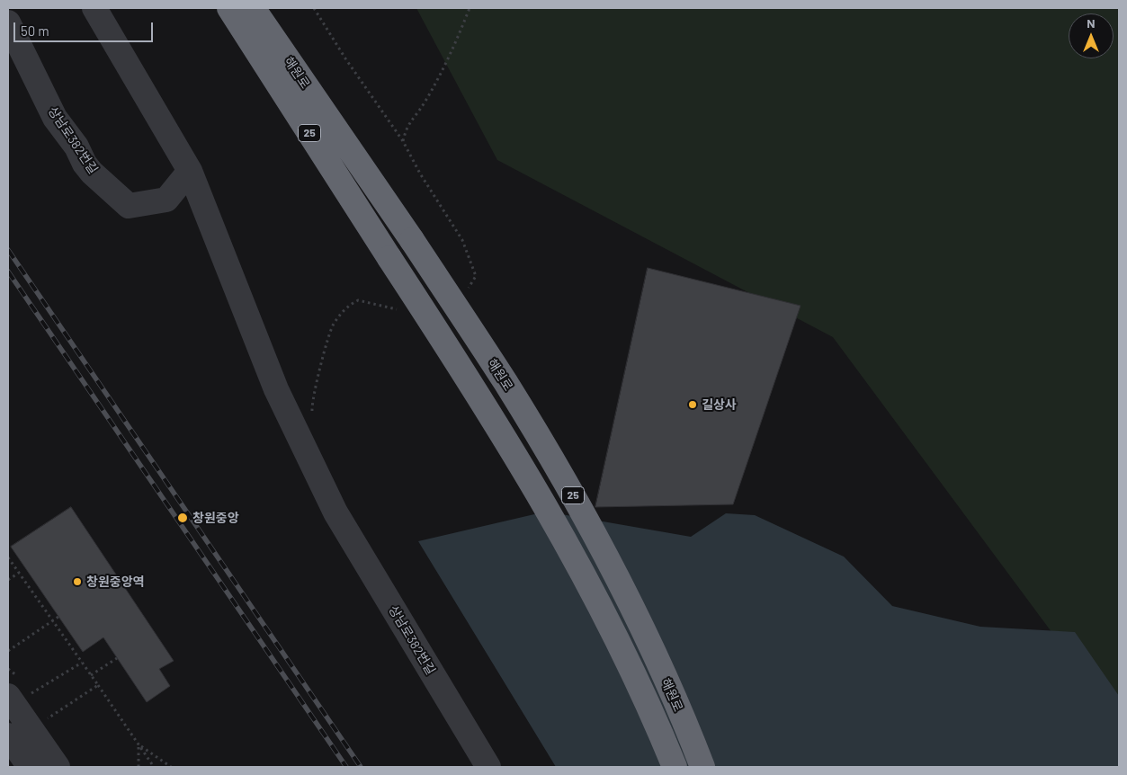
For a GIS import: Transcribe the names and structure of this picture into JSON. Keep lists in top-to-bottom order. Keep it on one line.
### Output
{"streets":{"highway":["해원로","25"],"street":["상남로382번길"]},"places":["길상사","창원중앙","창원중앙역"],"scale_bar":"50 m","north":"top"}
